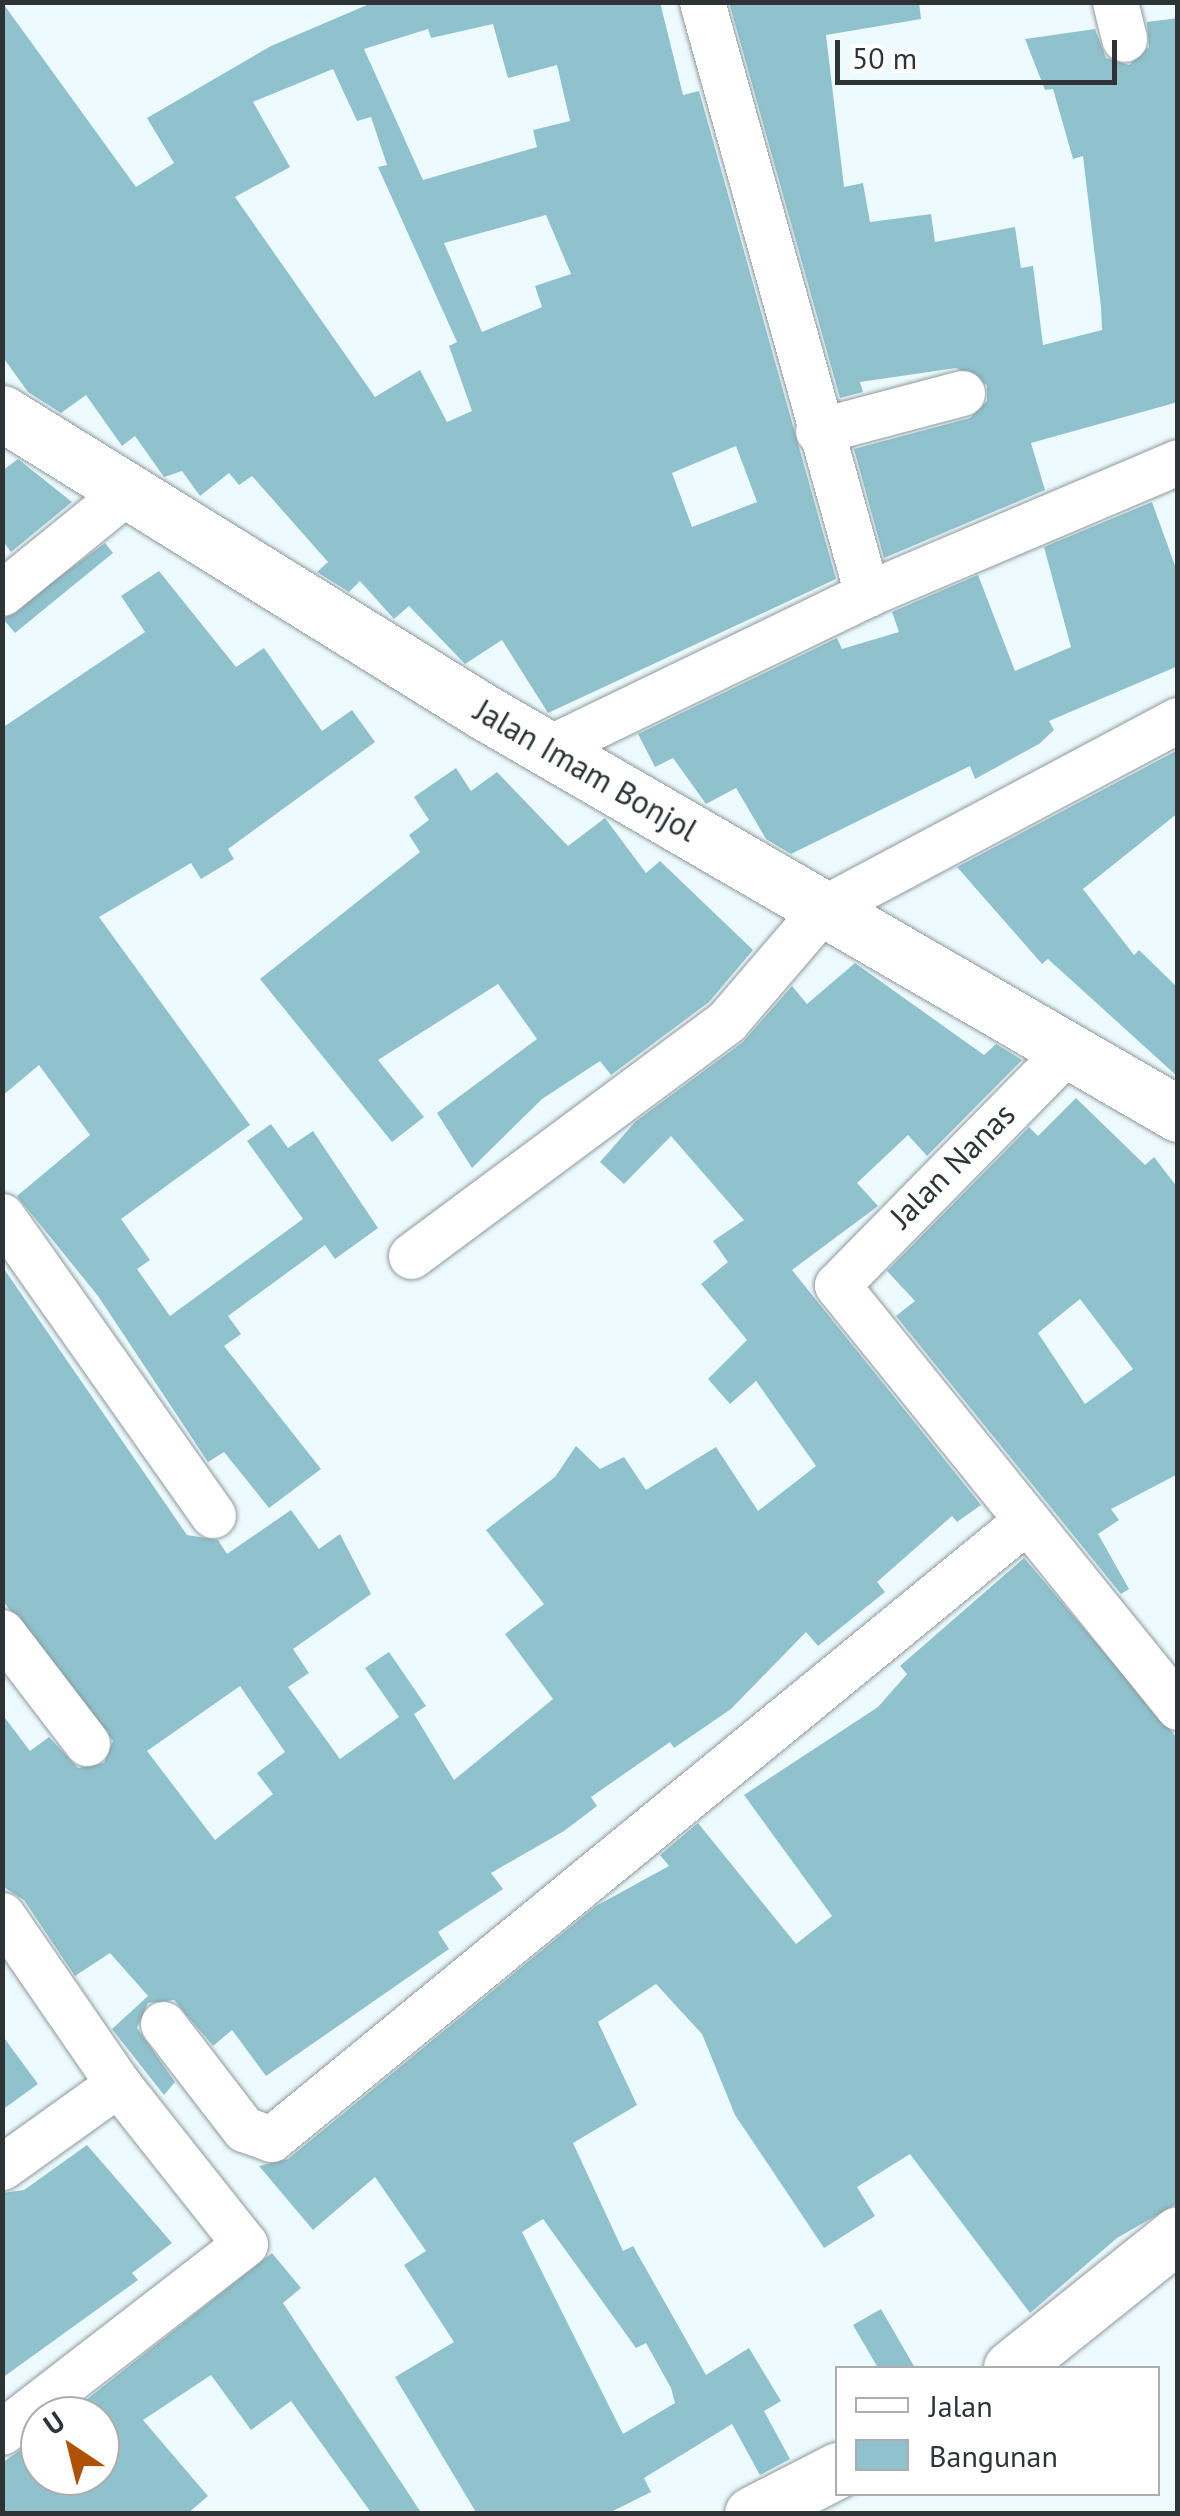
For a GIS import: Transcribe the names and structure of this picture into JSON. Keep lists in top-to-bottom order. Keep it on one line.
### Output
{"streets":{"street":["Jalan Imam Bonjol","Jalan Nanas"]},"crossings":[["Jalan Imam Bonjol","Jalan Nanas"]],"legend":["Jalan","Bangunan"],"scale_bar":"50 m","north":"top left"}
